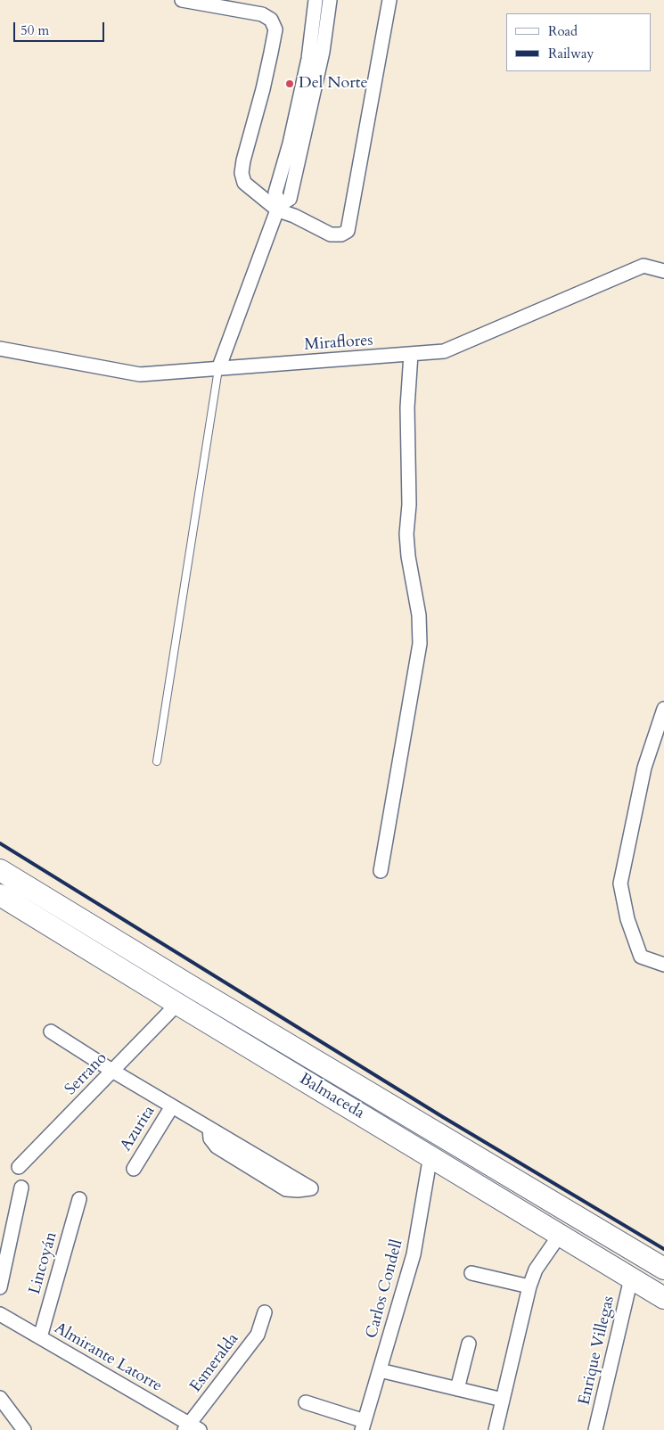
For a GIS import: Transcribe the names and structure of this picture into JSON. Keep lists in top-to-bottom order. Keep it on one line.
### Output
{"streets":{"main road":["Balmaceda"],"street":["Miraflores","Serrano","Azurita","Lincoyán","Carlos Condell","Enrique Villegas","Almirante Latorre","Esmeralda"]},"crossings":[["Serrano","Balmaceda"],["Balmaceda","Carlos Condell"],["Balmaceda","Enrique Villegas"],["Lincoyán","Almirante Latorre"],["Almirante Latorre","Esmeralda"]],"places":["Del Norte"],"legend":["Road","Railway"],"scale_bar":"50 m"}
